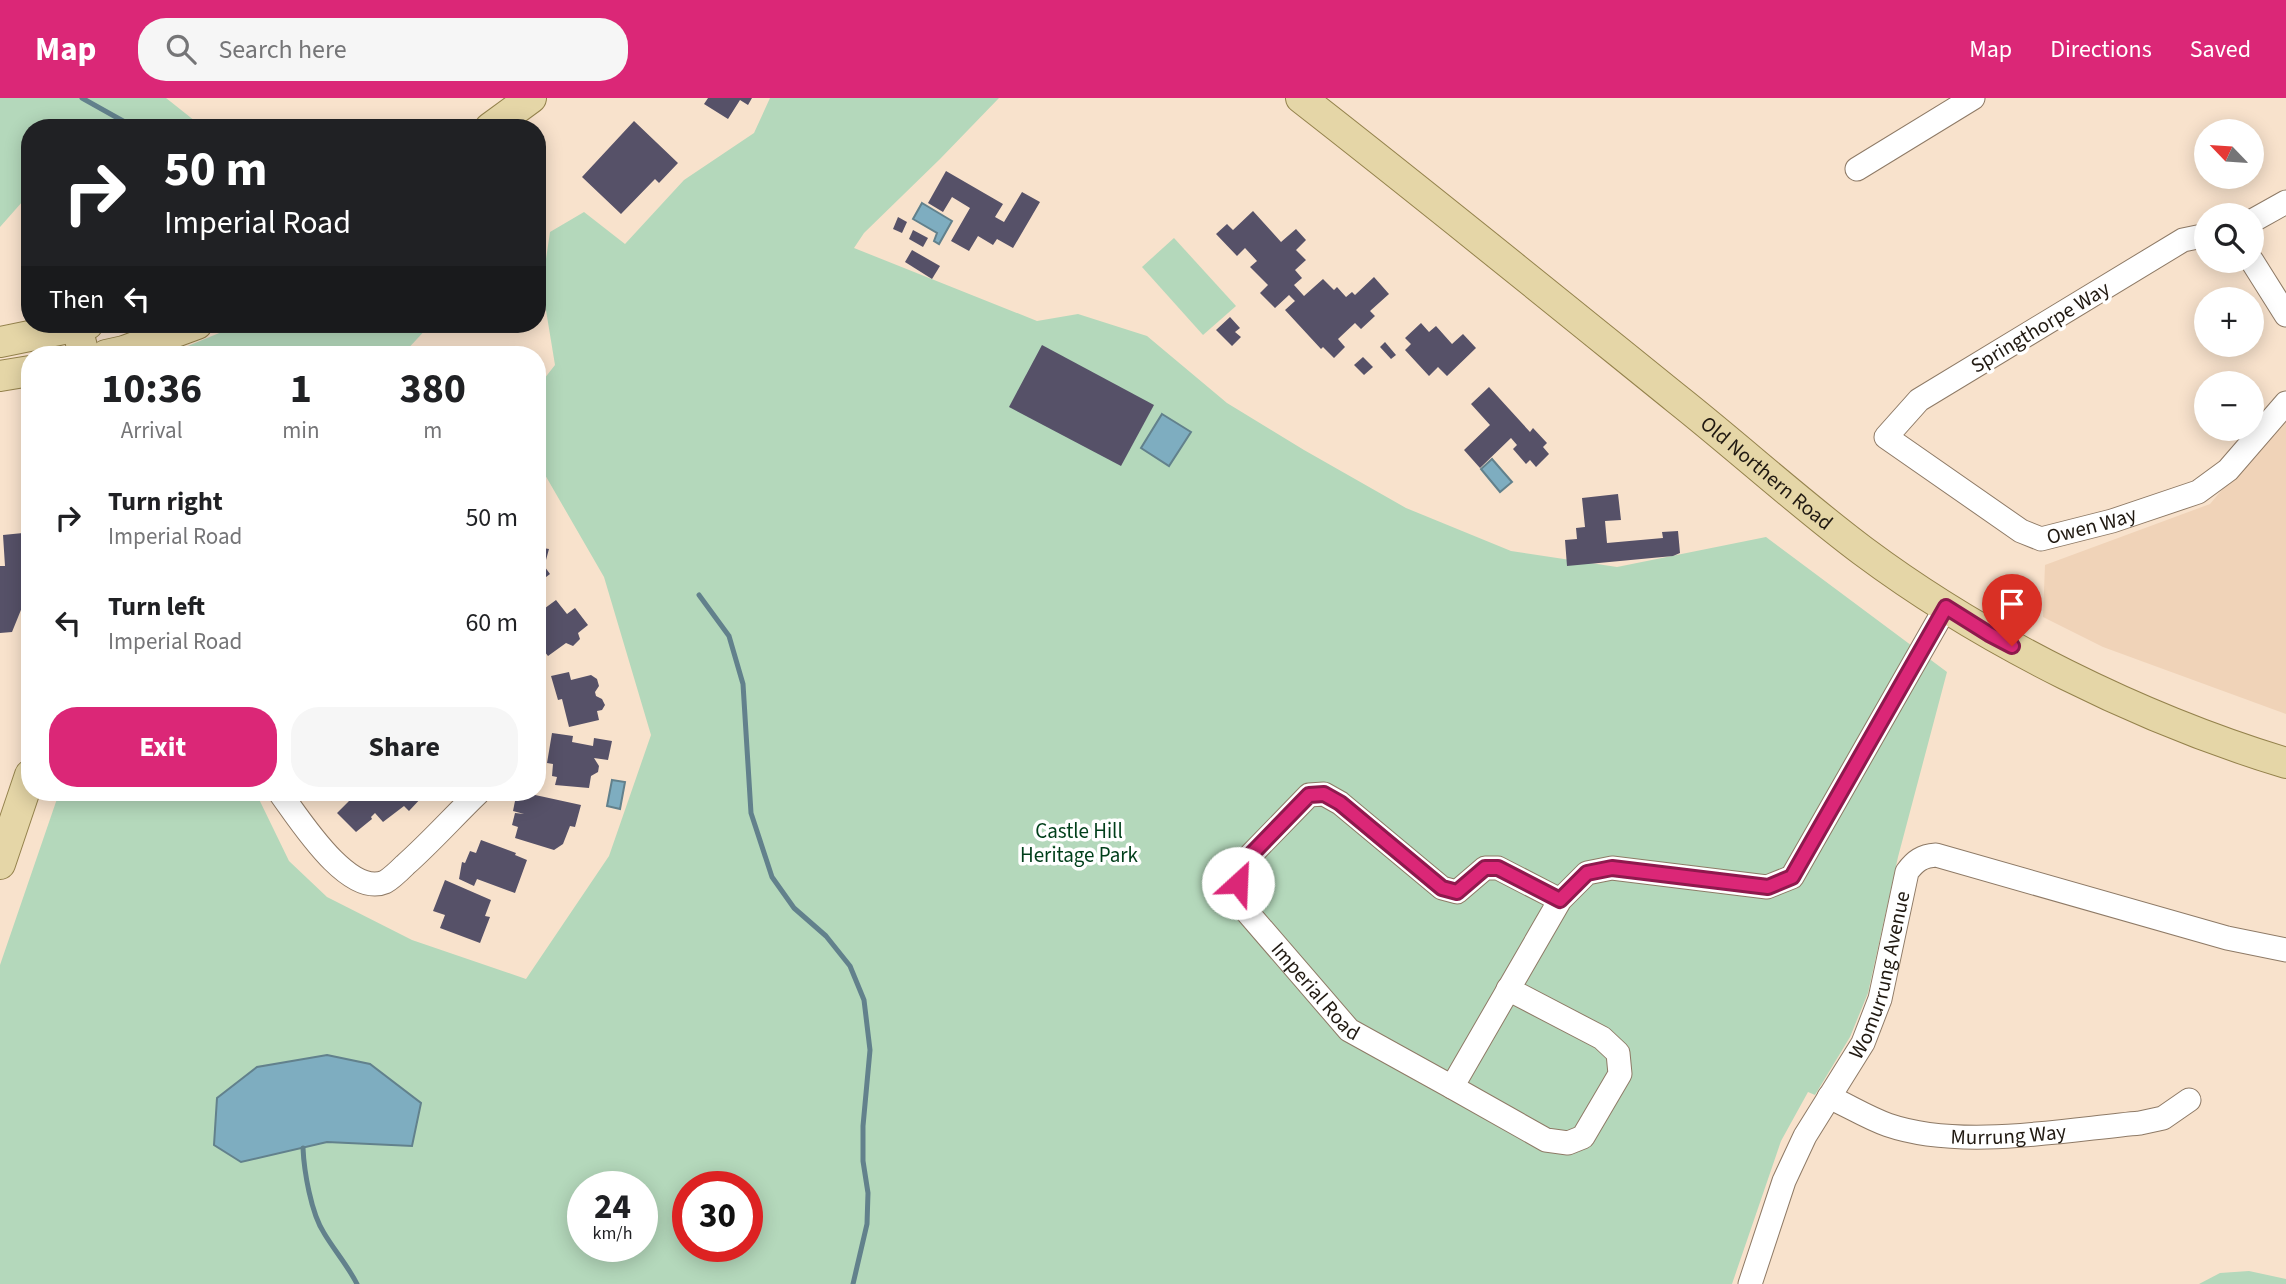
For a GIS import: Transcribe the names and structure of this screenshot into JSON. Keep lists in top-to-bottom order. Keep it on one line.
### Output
{"streets":{"main road":["Old Northern Road"],"street":["Springthorpe Way","Owen Way","Womurrung Avenue","Imperial Road","Murrung Way"]},"crossings":[["Springthorpe Way","Owen Way"],["Womurrung Avenue","Murrung Way"]],"parks":["Castle Hill Heritage Park"],"north":"top left","page":{"header":"Map","search":"Search here","nav":["Map","Directions","Saved"],"map_buttons":["+","−"],"turn":["50 m","Imperial Road"],"then":"Then","eta":["10:36","Arrival","1","min","380","m"],"list":[{"name":"Turn right","note":"Imperial Road","value":"50 m"},{"name":"Turn left","note":"Imperial Road","value":"60 m"}],"buttons":["Exit","Share"],"speed":"24 km/h","limit":"30"}}
